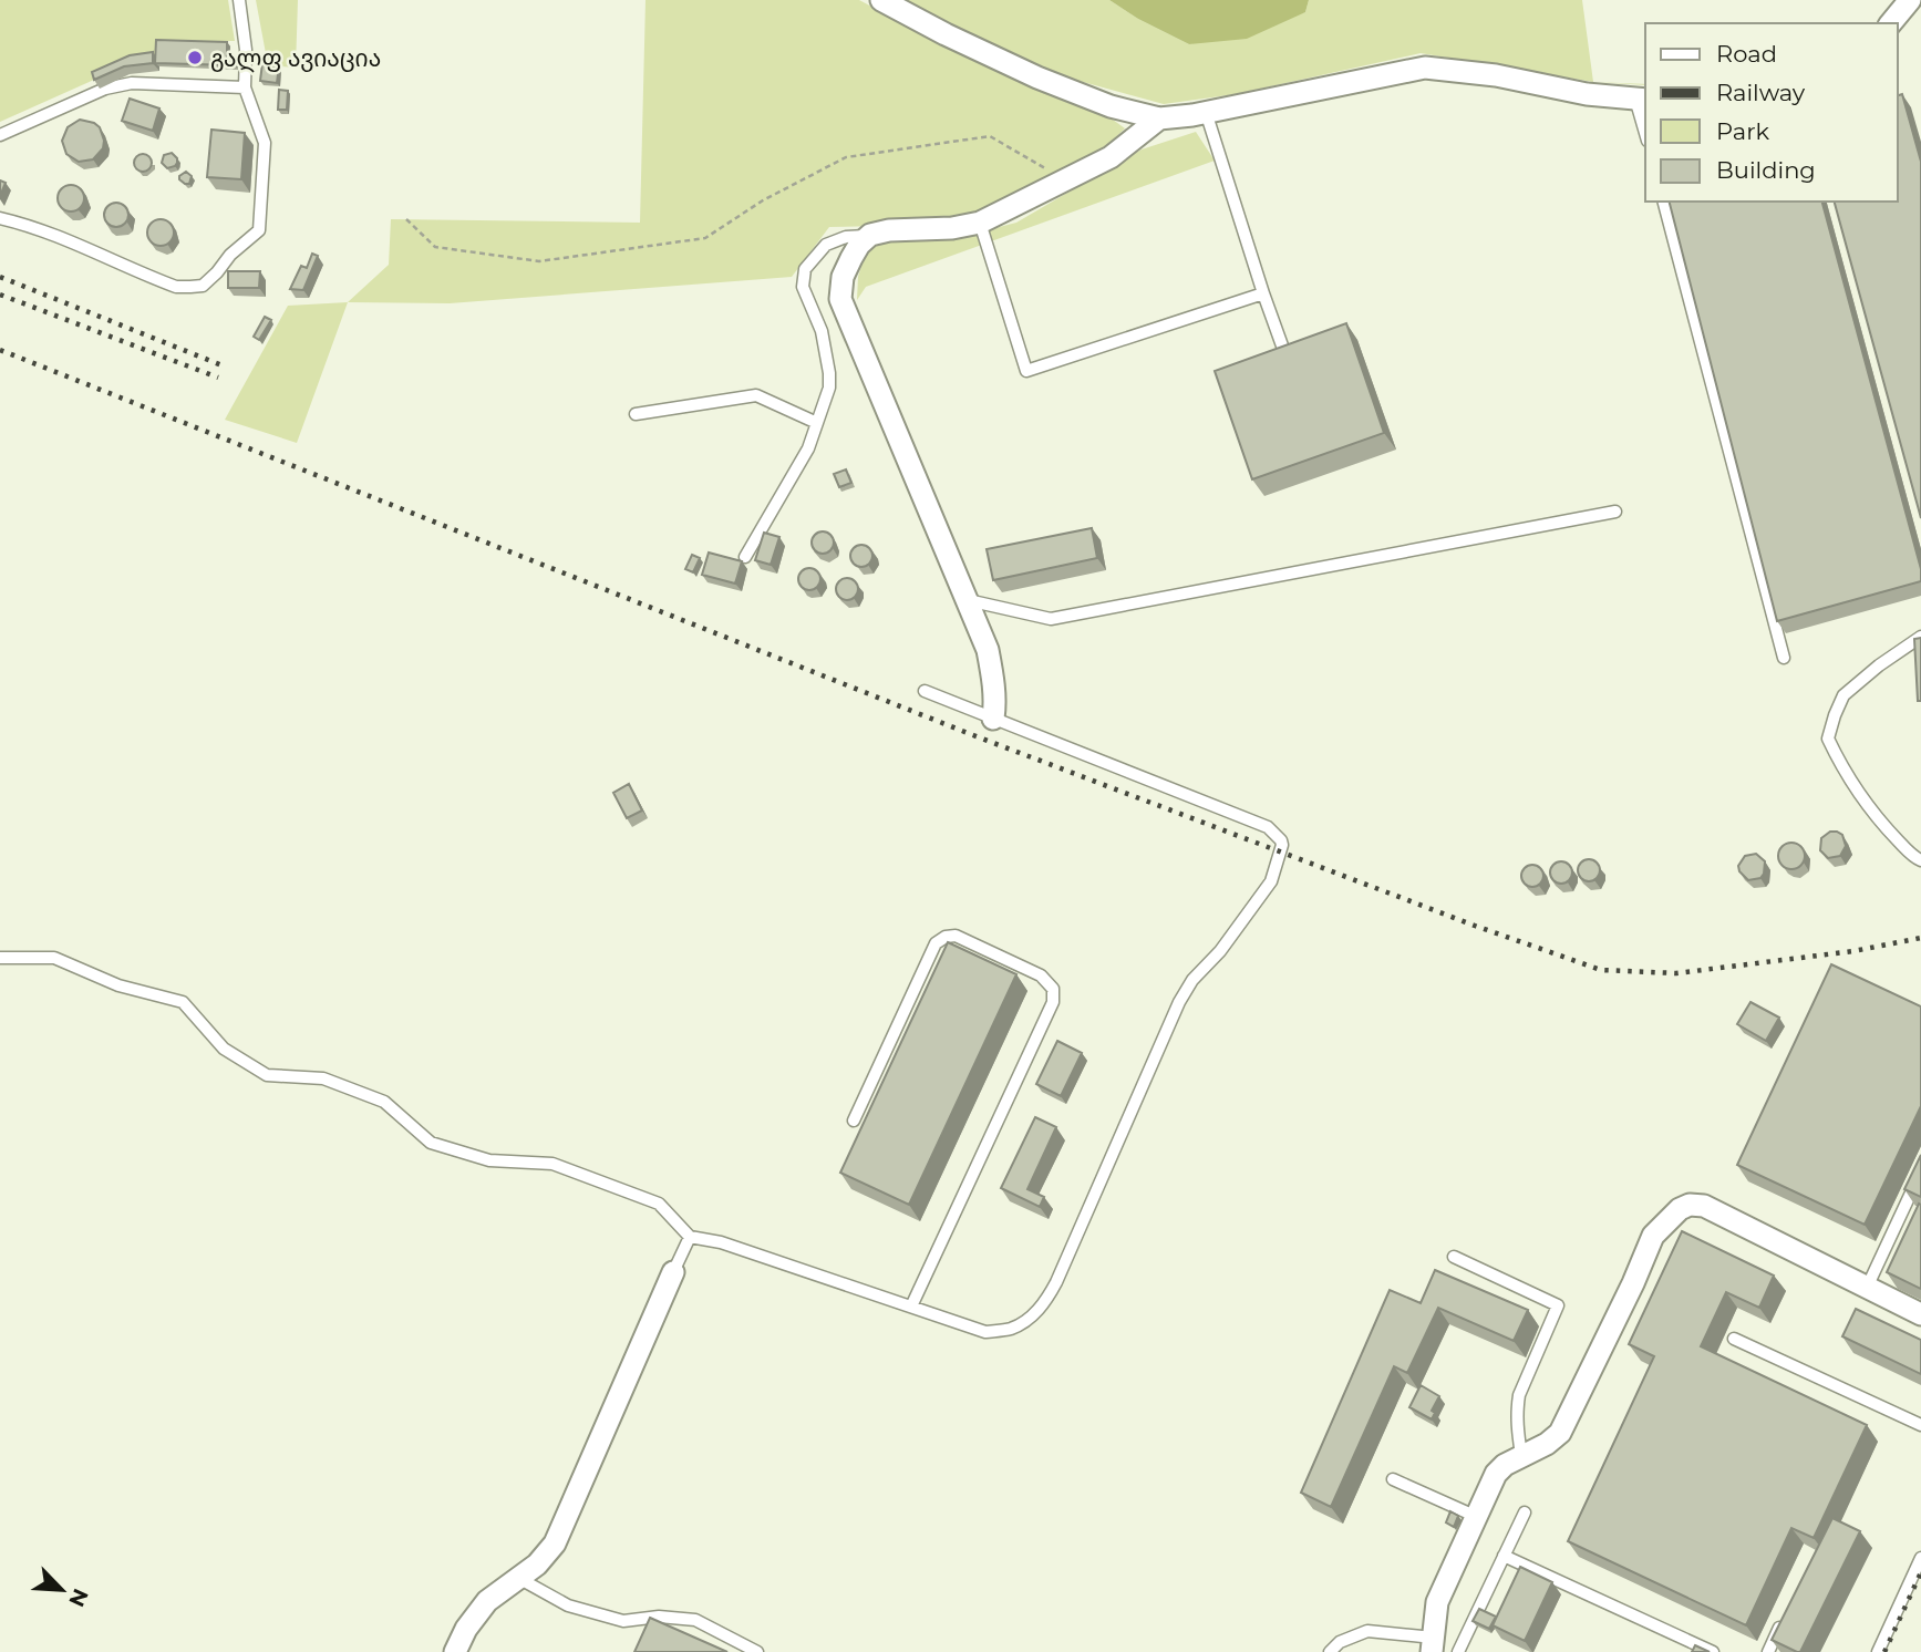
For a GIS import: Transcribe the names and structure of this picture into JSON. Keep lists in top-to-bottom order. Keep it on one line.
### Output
{"places":["გალფ ავიაცია"],"legend":["Road","Railway","Park","Building"],"north":"bottom right"}
